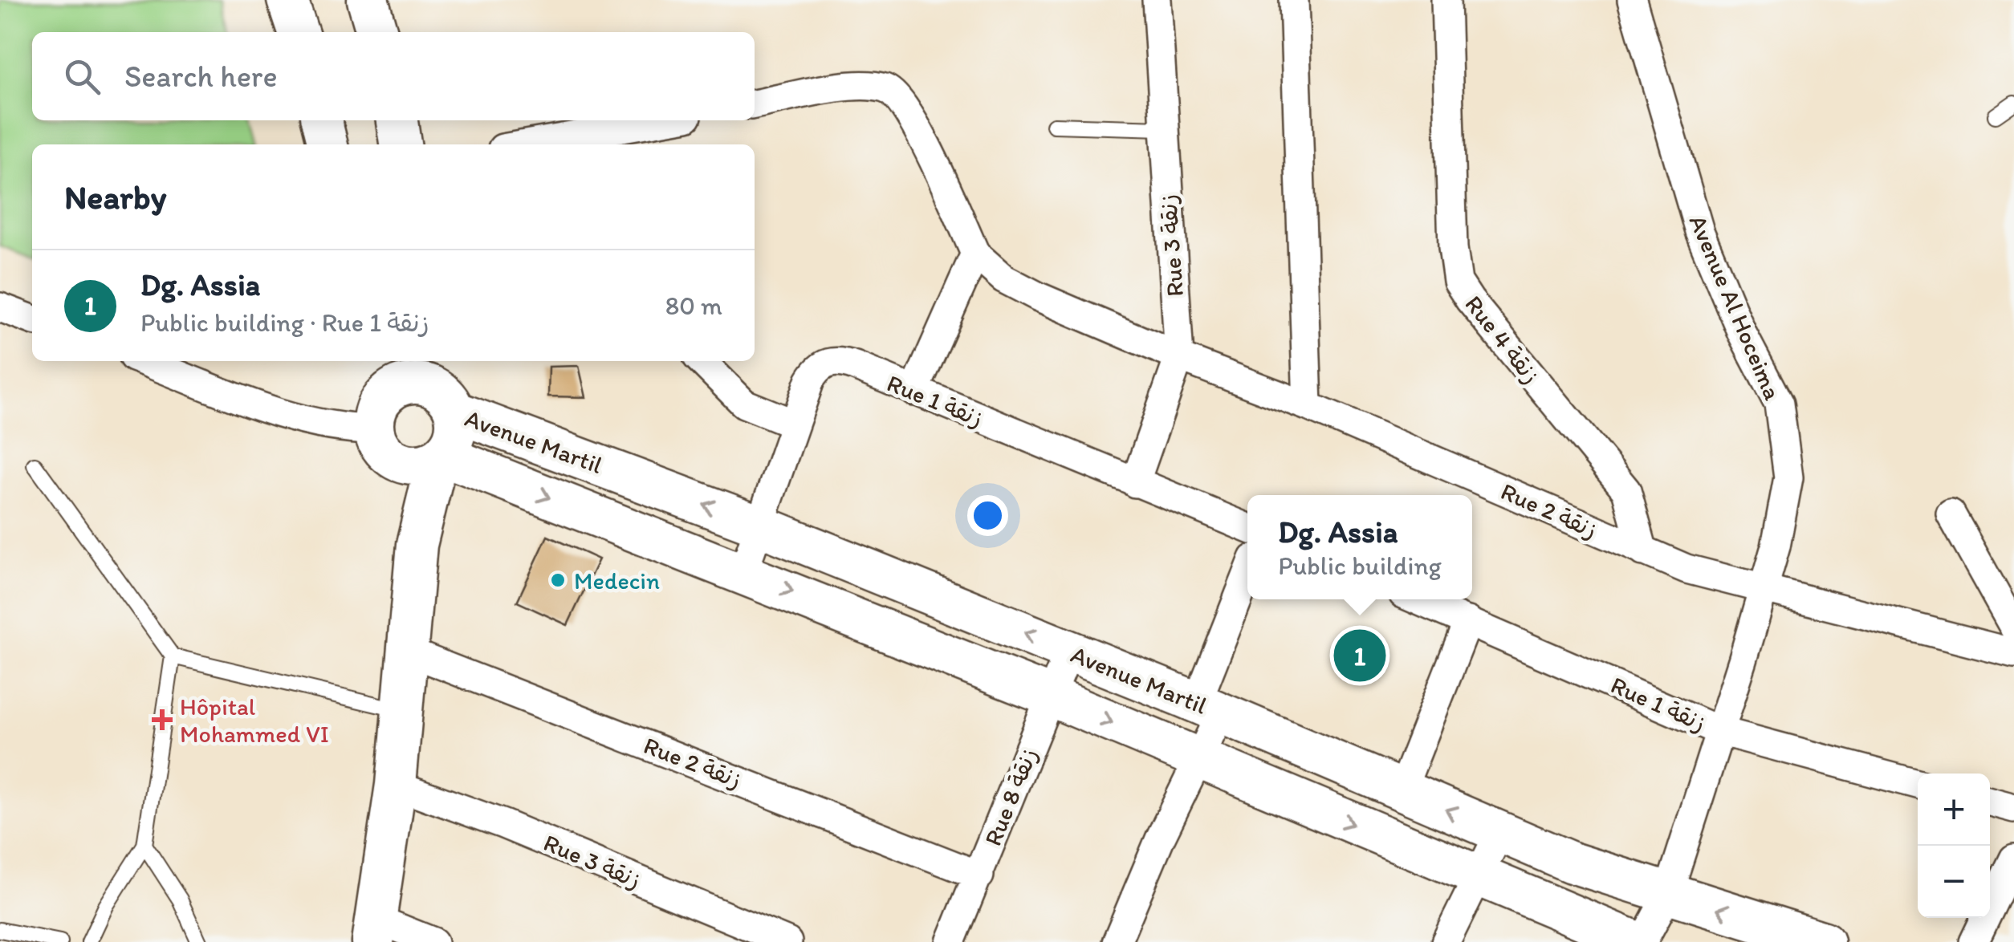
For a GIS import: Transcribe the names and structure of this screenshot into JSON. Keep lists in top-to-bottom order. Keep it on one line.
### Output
{"streets":{"street":["Rue 3 زنقة","Avenue Al Hoceima","Rue 4 زنقة","Rue 1 زنقة","Avenue Martil","Rue 2 زنقة","Rue 8 زنقة"]},"crossings":[["Rue 3 زنقة","Rue 1 زنقة"],["Rue 3 زنقة","Rue 2 زنقة"],["Avenue Al Hoceima","Rue 1 زنقة"],["Avenue Al Hoceima","Avenue Martil"],["Avenue Al Hoceima","Rue 2 زنقة"],["Rue 4 زنقة","Rue 2 زنقة"],["Rue 1 زنقة","Avenue Martil"],["Avenue Martil","Rue 8 زنقة"],["Rue 2 زنقة","Rue 8 زنقة"]],"places":{"other":["Medecin"],"health":["Hôpital Mohammed VI"]},"page":{"search":"Search here","heading":"Nearby","list":[{"mark":"1","name":"Dg. Assia","note":"Public building · Rue 1 زنقة","value":"80 m"}],"popup":["Dg. Assia","Public building"],"pins":"1","map_buttons":["+","−"]}}
